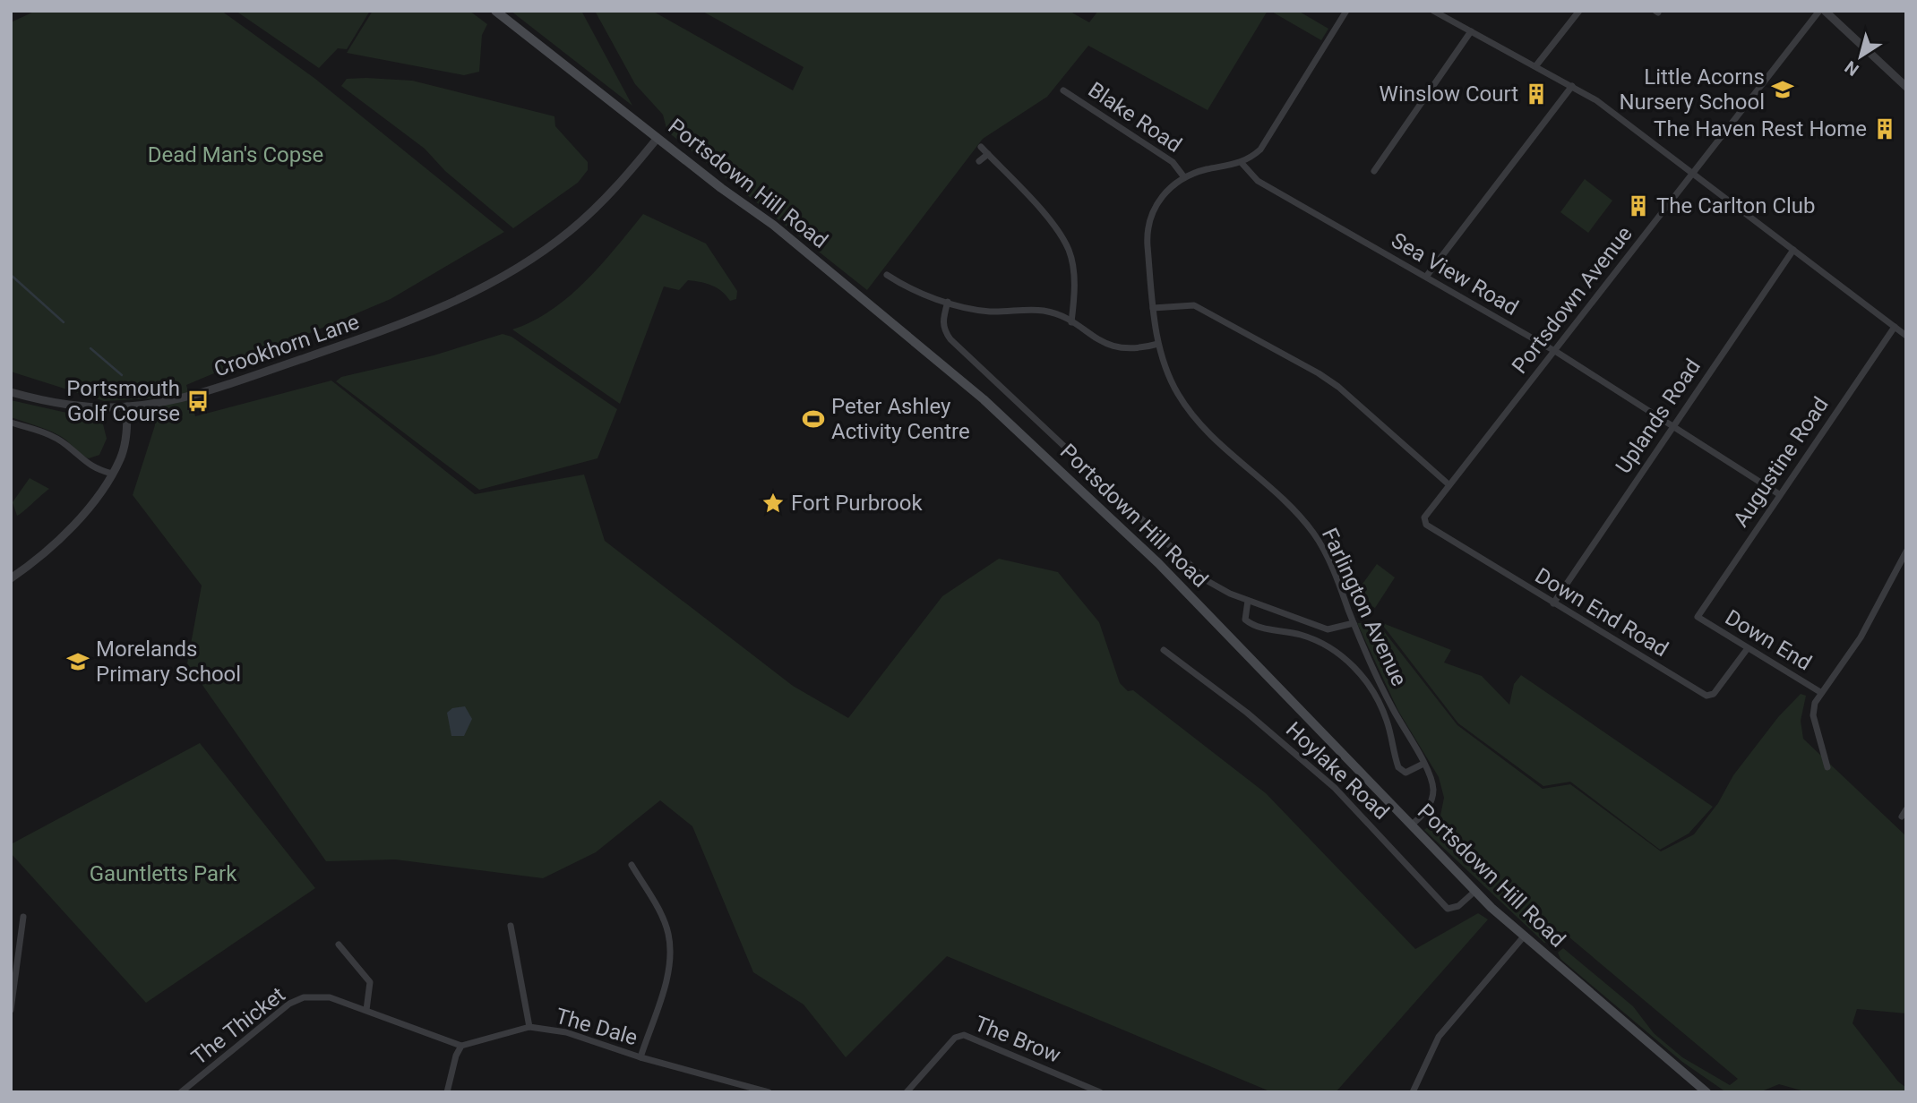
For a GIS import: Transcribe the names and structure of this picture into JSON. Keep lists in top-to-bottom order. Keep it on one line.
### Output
{"streets":{"main road":["Portsdown Hill Road"],"street":["Blake Road","Sea View Road","Portsdown Avenue","Crookhorn Lane","Uplands Road","Augustine Road","Farlington Avenue","Down End Road","Down End","Hoylake Road","The Thicket","The Dale","The Brow"]},"crossings":[["Blake Road","Farlington Avenue"],["Portsdown Hill Road","Crookhorn Lane"],["Portsdown Hill Road","Farlington Avenue"],["Portsdown Hill Road","Hoylake Road"],["Sea View Road","Portsdown Avenue"],["Sea View Road","Uplands Road"],["Sea View Road","Augustine Road"],["Sea View Road","Farlington Avenue"],["Portsdown Avenue","Down End Road"],["Uplands Road","Down End Road"],["Augustine Road","Down End"],["Down End Road","Down End"],["The Thicket","The Dale"]],"parks":["Dead Man's Copse","Gauntletts Park"],"places":{"school or university":["Little Acorns Nursery School","Morelands Primary School"],"building":["Winslow Court","The Haven Rest Home","The Carlton Club"],"bus stop":["Portsmouth Golf Course"],"sports":["Peter Ashley Activity Centre"],"place":["Fort Purbrook"]},"north":"bottom left"}
